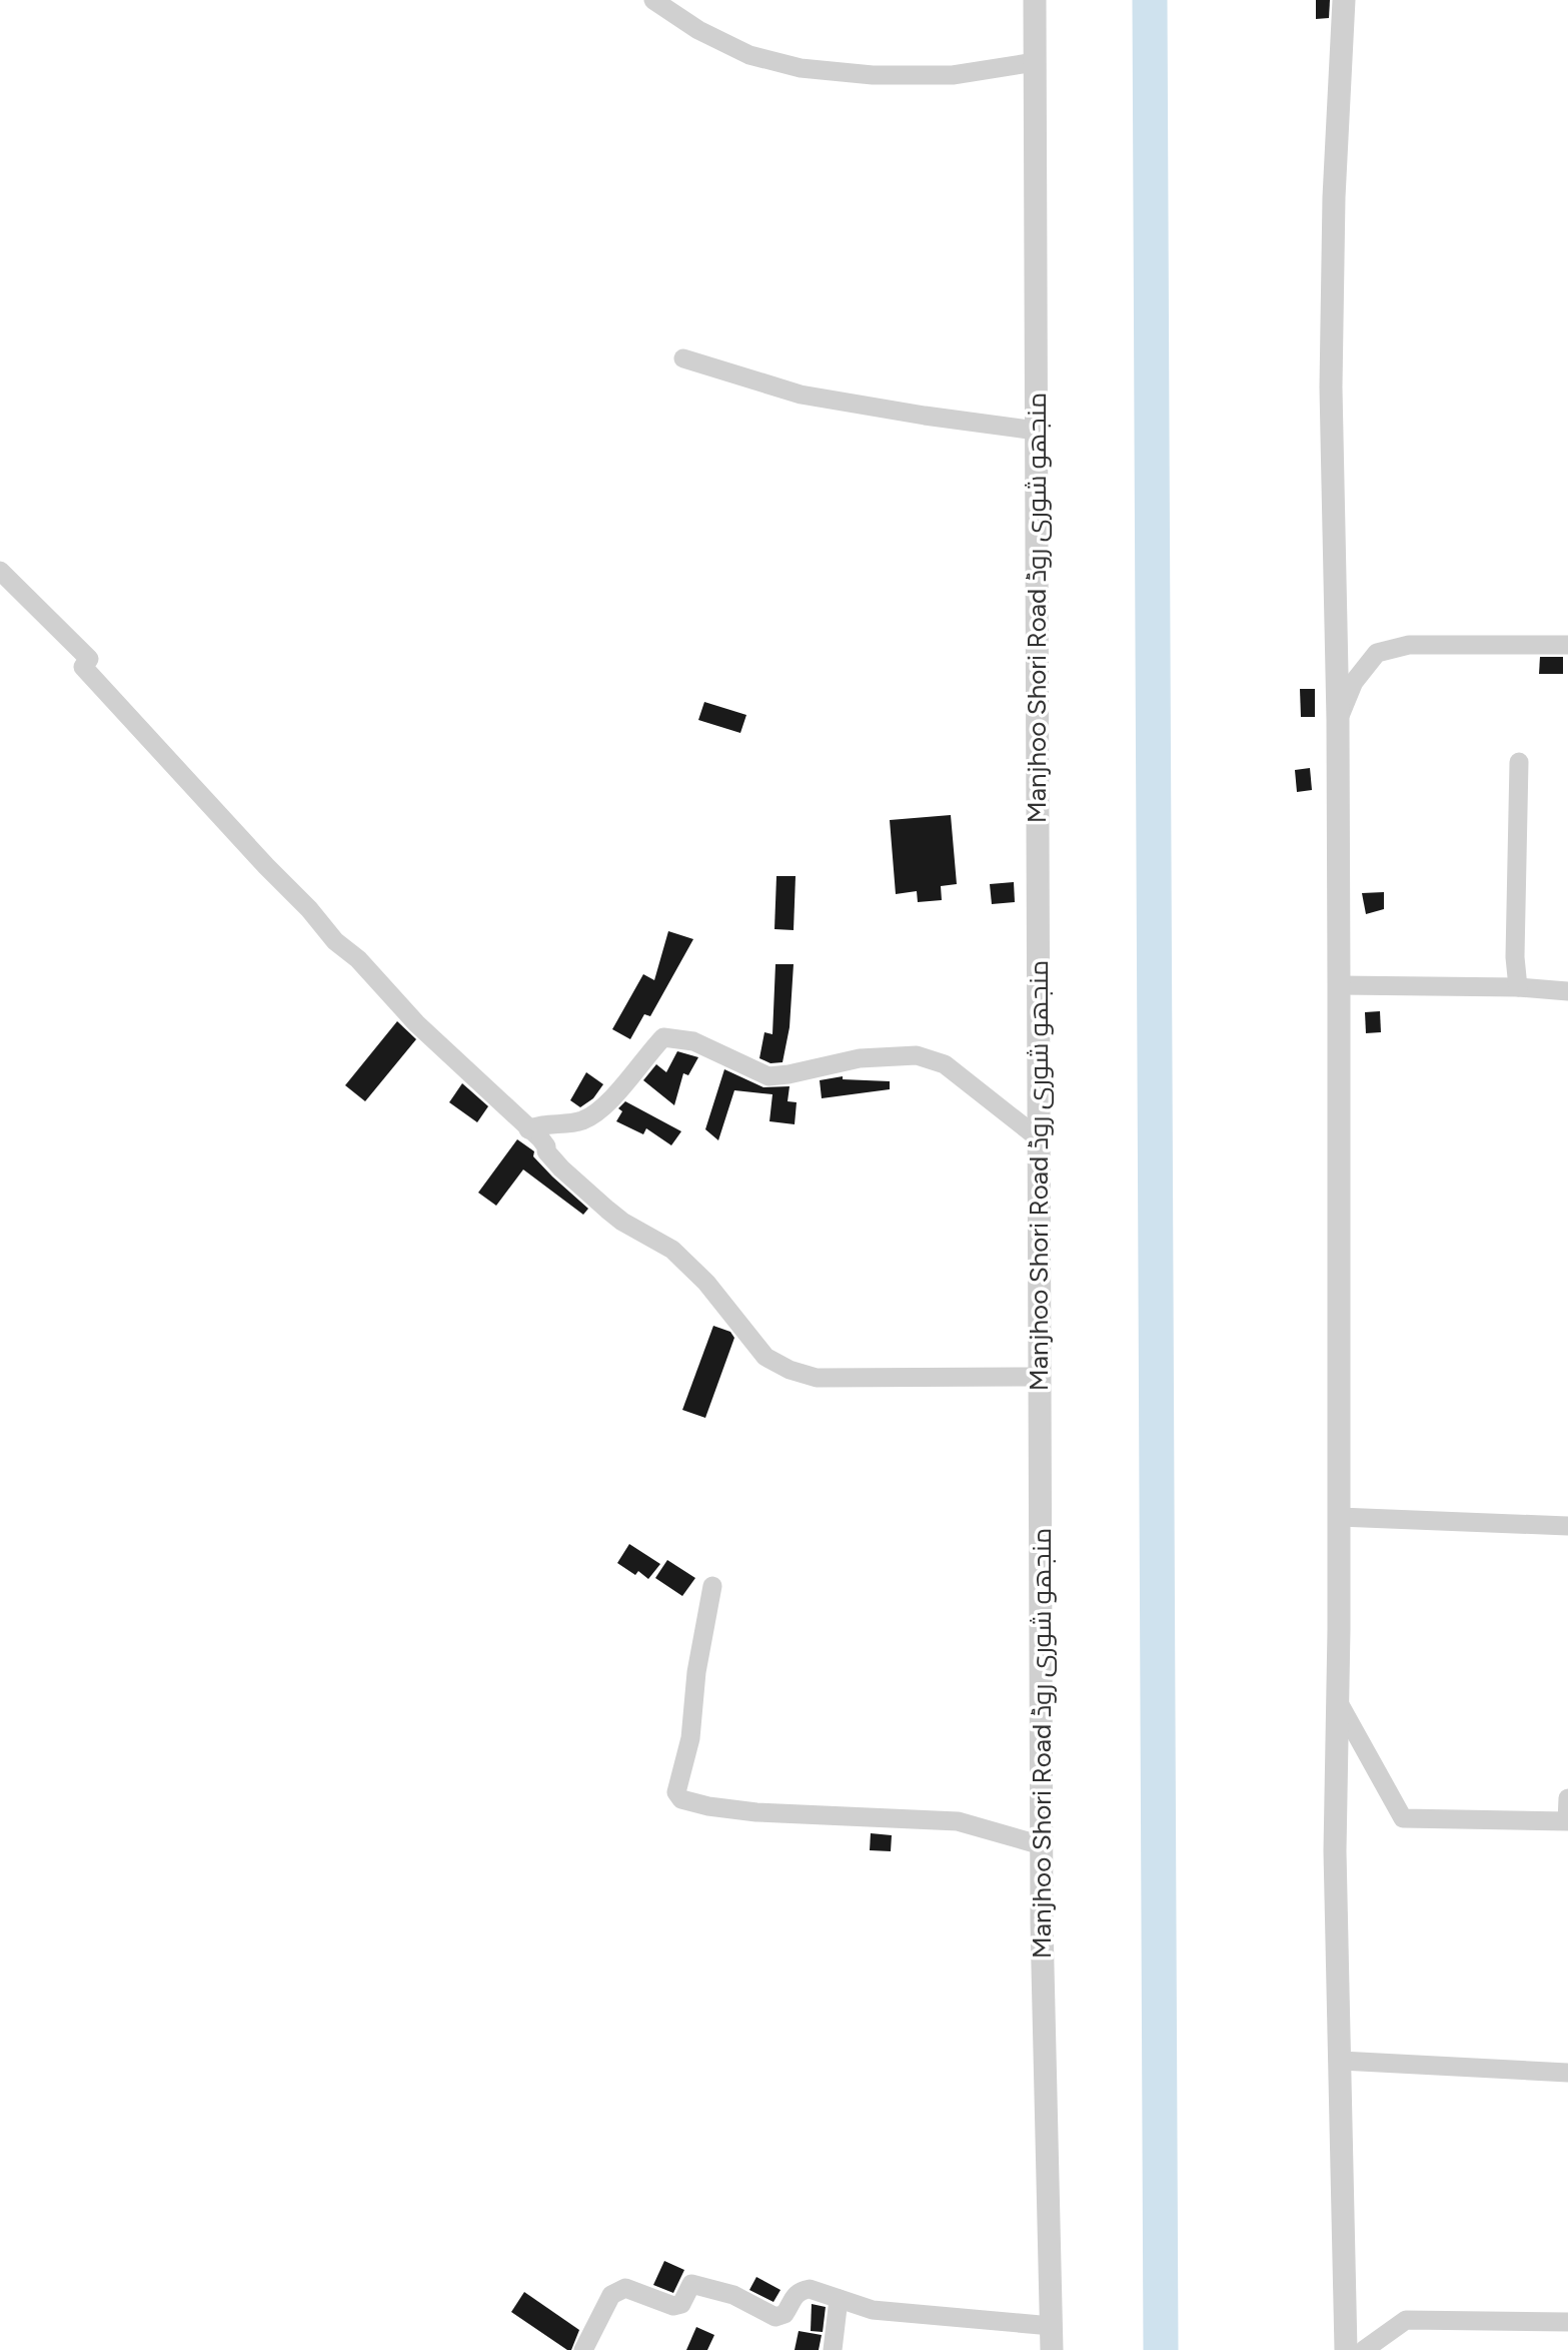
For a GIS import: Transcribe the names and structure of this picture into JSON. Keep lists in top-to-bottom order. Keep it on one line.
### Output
{"streets":{"street":["Manjhoo Shori Road منجھو شوری روڈ"]}}
